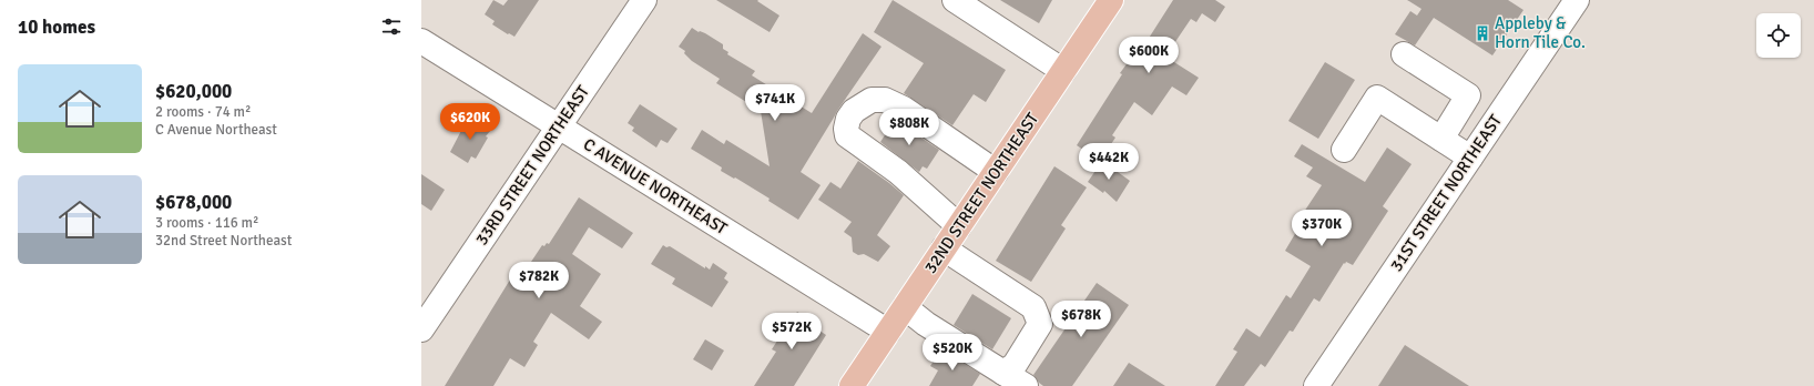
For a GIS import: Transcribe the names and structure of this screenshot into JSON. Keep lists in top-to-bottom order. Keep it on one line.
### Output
{"streets":{"main road":["32ND STREET NORTHEAST"],"street":["33RD STREET NORTHEAST","C AVENUE NORTHEAST","31ST STREET NORTHEAST"]},"crossings":[["33RD STREET NORTHEAST","C AVENUE NORTHEAST"],["C AVENUE NORTHEAST","32ND STREET NORTHEAST"]],"places":{"building":["Appleby & Horn Tile Co."]},"page":{"heading":"10 homes","price":["$600K","$741K","$620K","$808K","$442K","$370K","$782K","$678K","$572K","$520K"],"list":[{"name":"$620,000","note":"2 rooms · 74 m² · C Avenue Northeast"},{"name":"$678,000","note":"3 rooms · 116 m² · 32nd Street Northeast"}]}}
